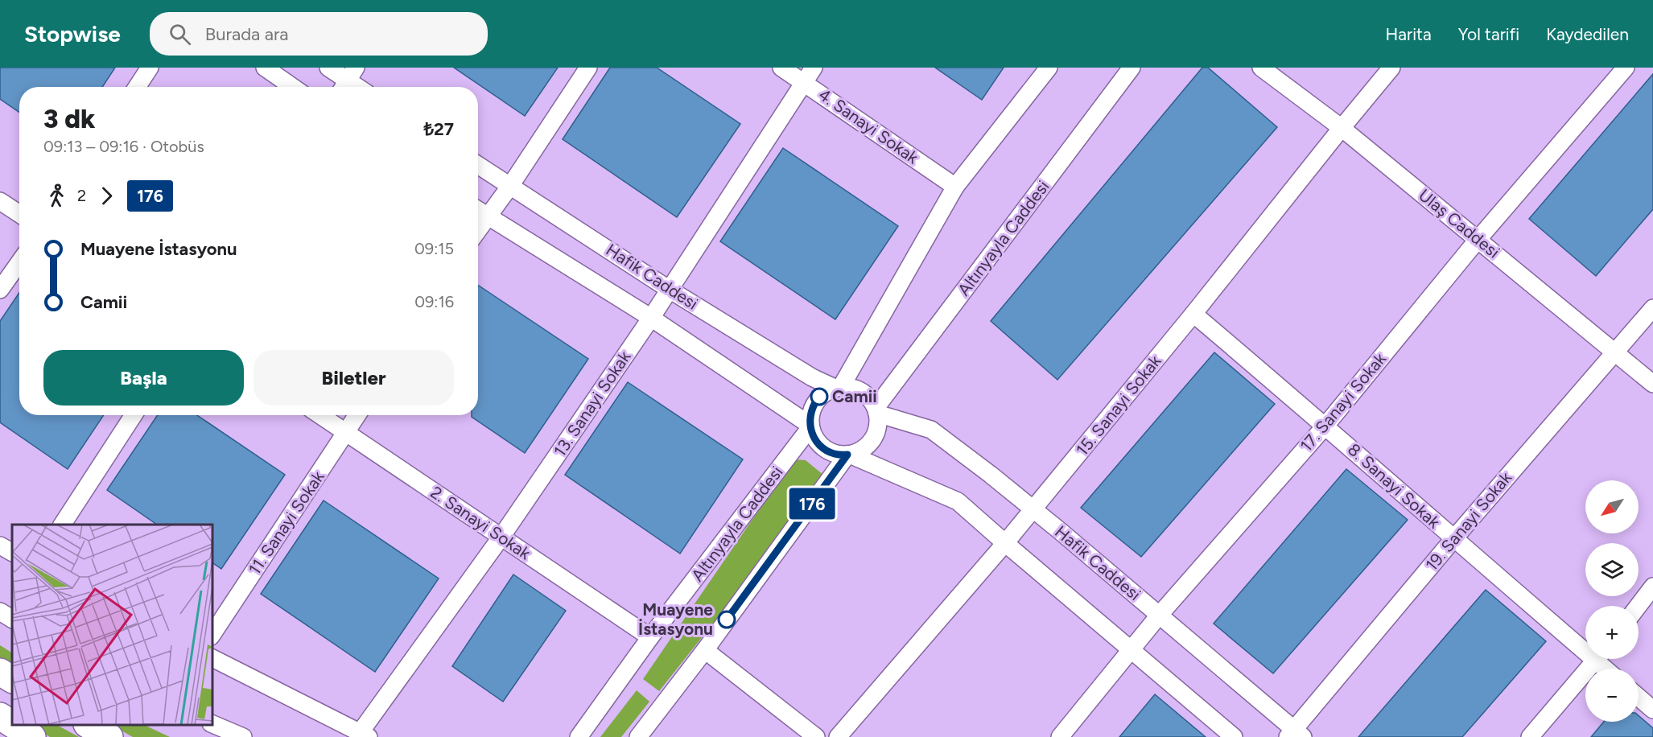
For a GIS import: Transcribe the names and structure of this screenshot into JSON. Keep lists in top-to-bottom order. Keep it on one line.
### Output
{"streets":{"street":["4. Sanayi Sokak","Ulaş Caddesi","Altınyayla Caddesi","Hafik Caddesi","17. Sanayi Sokak","13. Sanayi Sokak","15. Sanayi Sokak","8. Sanayi Sokak","19. Sanayi Sokak","11. Sanayi Sokak","2. Sanayi Sokak"]},"crossings":[["4. Sanayi Sokak","13. Sanayi Sokak"],["Ulaş Caddesi","17. Sanayi Sokak"],["Ulaş Caddesi","15. Sanayi Sokak"],["Ulaş Caddesi","19. Sanayi Sokak"],["Altınyayla Caddesi","Hafik Caddesi"],["Altınyayla Caddesi","2. Sanayi Sokak"],["Hafik Caddesi","17. Sanayi Sokak"],["Hafik Caddesi","13. Sanayi Sokak"],["Hafik Caddesi","15. Sanayi Sokak"],["Hafik Caddesi","19. Sanayi Sokak"],["17. Sanayi Sokak","8. Sanayi Sokak"],["13. Sanayi Sokak","2. Sanayi Sokak"],["15. Sanayi Sokak","8. Sanayi Sokak"],["8. Sanayi Sokak","19. Sanayi Sokak"],["11. Sanayi Sokak","2. Sanayi Sokak"]],"places":["Camii","Muayene İstasyonu"],"lines":["bus line 176"],"north":"bottom left","page":{"header":"Stopwise","search":"Burada ara","nav":["Harita","Yol tarifi","Kaydedilen"],"on_map":"176","heading":["3 dk","09:13 – 09:16 · Otobüs","₺27"],"legs":["2","176"],"list":[{"name":"Muayene İstasyonu","value":"09:15"},{"name":"Camii","value":"09:16"}],"buttons":["Başla","Biletler"],"map_buttons":["+","−"]}}
